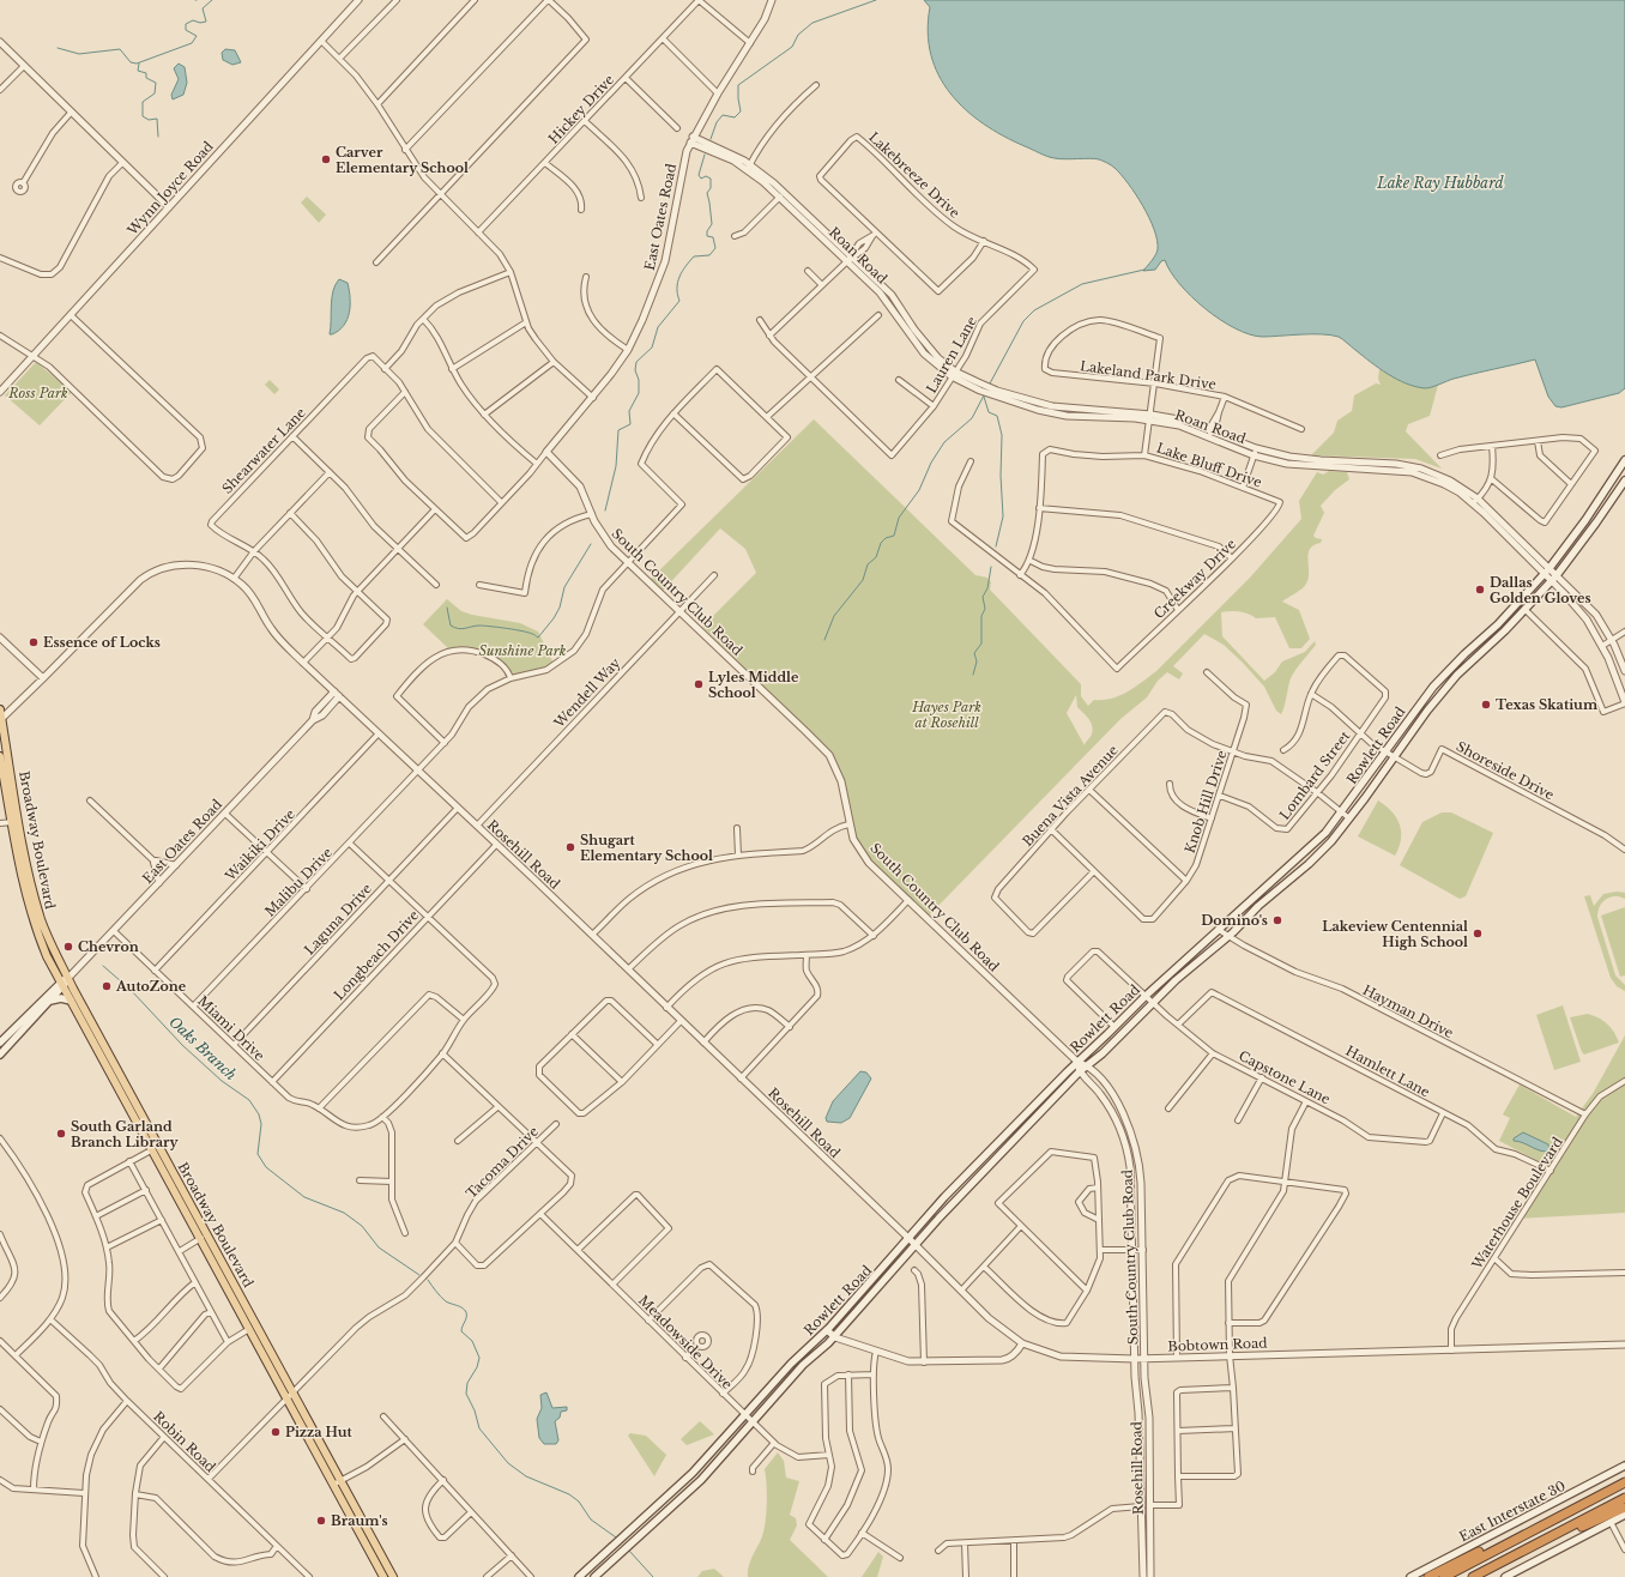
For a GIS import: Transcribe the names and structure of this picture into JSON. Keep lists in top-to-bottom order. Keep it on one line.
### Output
{"streets":{"main road":["East Oates Road","Rowlett Road","Broadway Boulevard","East Interstate 30"],"street":["Hickey Drive","Lakebreeze Drive","Wynn Joyce Road","Roan Road","Lauren Lane","Lakeland Park Drive","Shearwater Lane","Lake Bluff Drive","Creekway Drive","South Country Club Road","Wendell Way","Shoreside Drive","Lombard Street","Buena Vista Avenue","Knob Hill Drive","Waikiki Drive","Rosehill Road","Malibu Drive","Laguna Drive","Longbeach Drive","Hayman Drive","Miami Drive","Hamlett Lane","Capstone Lane","Tacoma Drive","Waterhouse Boulevard","Meadowside Drive","Bobtown Road","Robin Road"]},"crossings":[["Lakebreeze Drive","Lauren Lane"],["East Oates Road","Roan Road"],["East Oates Road","South Country Club Road"],["East Oates Road","Broadway Boulevard"],["East Oates Road","Rosehill Road"],["East Oates Road","Miami Drive"],["Roan Road","Lauren Lane"],["Roan Road","Rowlett Road"],["Lake Bluff Drive","Creekway Drive"],["South Country Club Road","Wendell Way"],["South Country Club Road","Rowlett Road"],["South Country Club Road","Rosehill Road"],["South Country Club Road","Malibu Drive"],["South Country Club Road","Bobtown Road"],["Wendell Way","Rosehill Road"],["Rowlett Road","Shoreside Drive"],["Rowlett Road","Rosehill Road"],["Rowlett Road","Hayman Drive"],["Rowlett Road","Capstone Lane"],["Rowlett Road","Meadowside Drive"],["Shoreside Drive","Lombard Street"],["Lombard Street","Knob Hill Drive"],["Buena Vista Avenue","Knob Hill Drive"],["Broadway Boulevard","Rosehill Road"],["Broadway Boulevard","Tacoma Drive"],["Waikiki Drive","Rosehill Road"],["Waikiki Drive","Miami Drive"],["Rosehill Road","Malibu Drive"],["Rosehill Road","Laguna Drive"],["Rosehill Road","Longbeach Drive"],["Rosehill Road","Bobtown Road"],["Malibu Drive","Miami Drive"],["Laguna Drive","Miami Drive"],["Longbeach Drive","Miami Drive"],["Hayman Drive","Waterhouse Boulevard"],["Hamlett Lane","Capstone Lane"],["Hamlett Lane","Waterhouse Boulevard"],["Tacoma Drive","Robin Road"],["Waterhouse Boulevard","Bobtown Road"]],"water":["Lake Ray Hubbard","Oaks Branch"],"parks":["Ross Park","Sunshine Park","Hayes Park at Rosehill"],"places":["Carver Elementary School","Dallas Golden Gloves","Essence of Locks","Lyles Middle School","Texas Skatium","Shugart Elementary School","Domino's","Lakeview Centennial High School","Chevron","AutoZone","South Garland Branch Library","Pizza Hut","Braum's"]}
